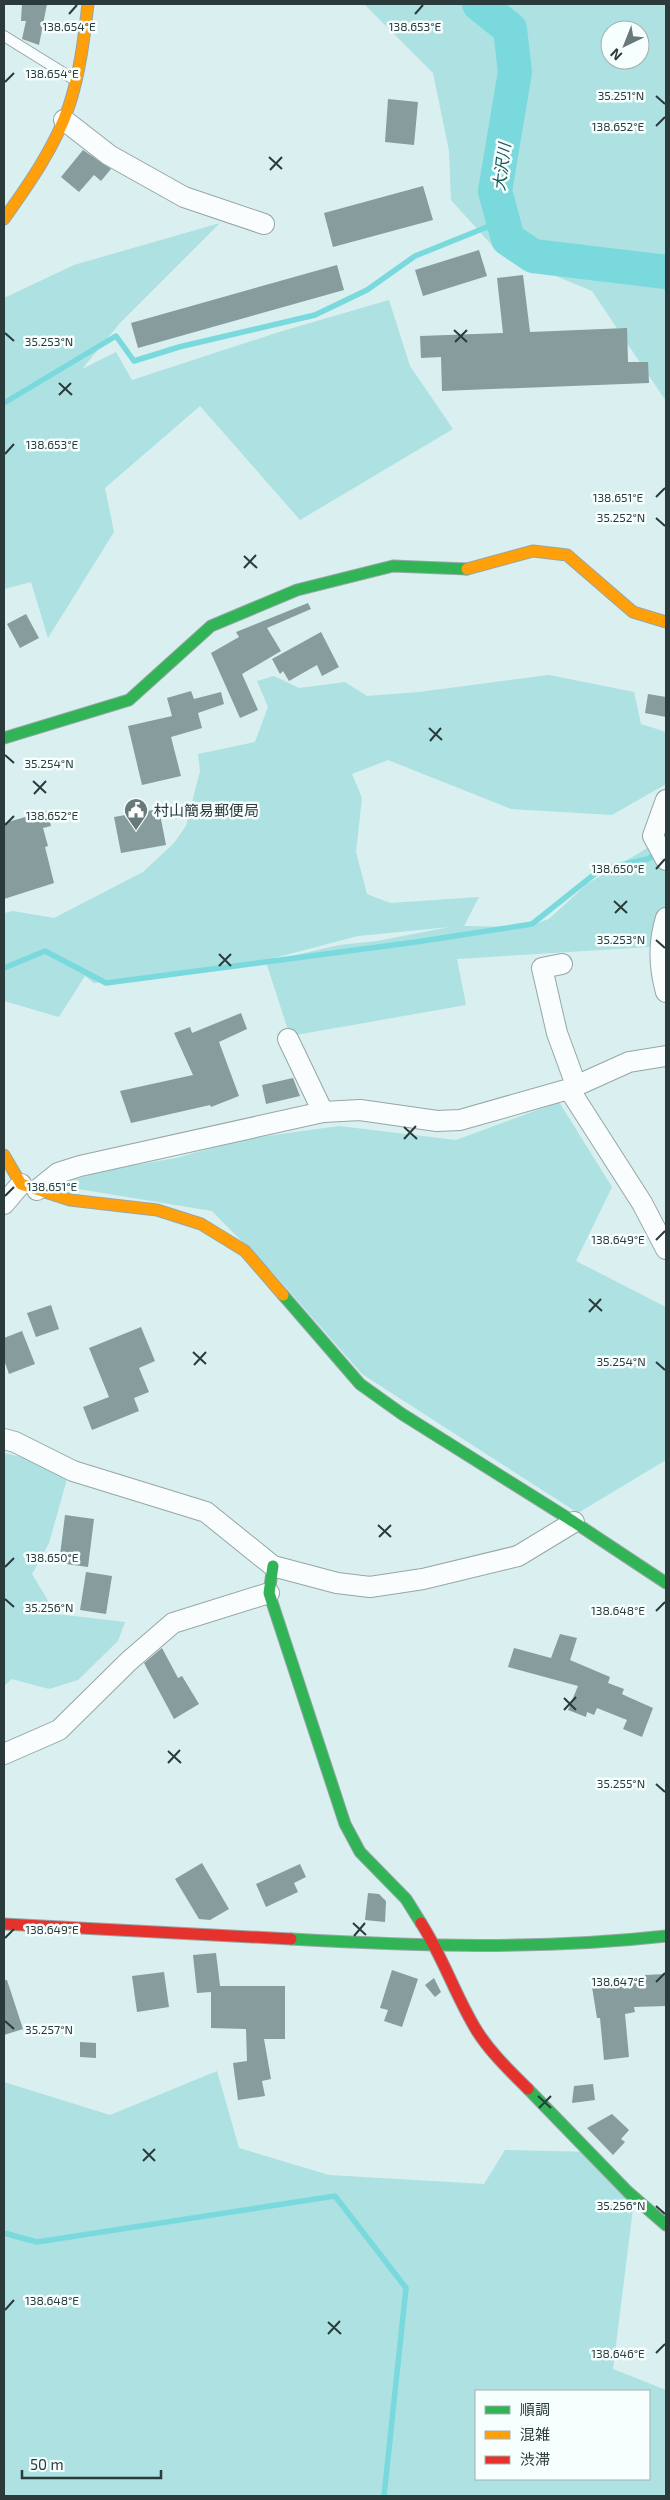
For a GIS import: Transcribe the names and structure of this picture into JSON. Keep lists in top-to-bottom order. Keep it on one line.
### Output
{"water":["大沢川"],"places":{"public building":["村山簡易郵便局"]},"legend":["順調","混雑","渋滞"],"scale_bar":"50 m","north":"bottom left","coordinates":["138.654°E","138.653°E","35.251°N","138.652°E","35.253°N","138.651°E","35.252°N","35.254°N","138.650°E","138.649°E","35.256°N","138.648°E","35.255°N","138.647°E","35.257°N","138.646°E"]}
